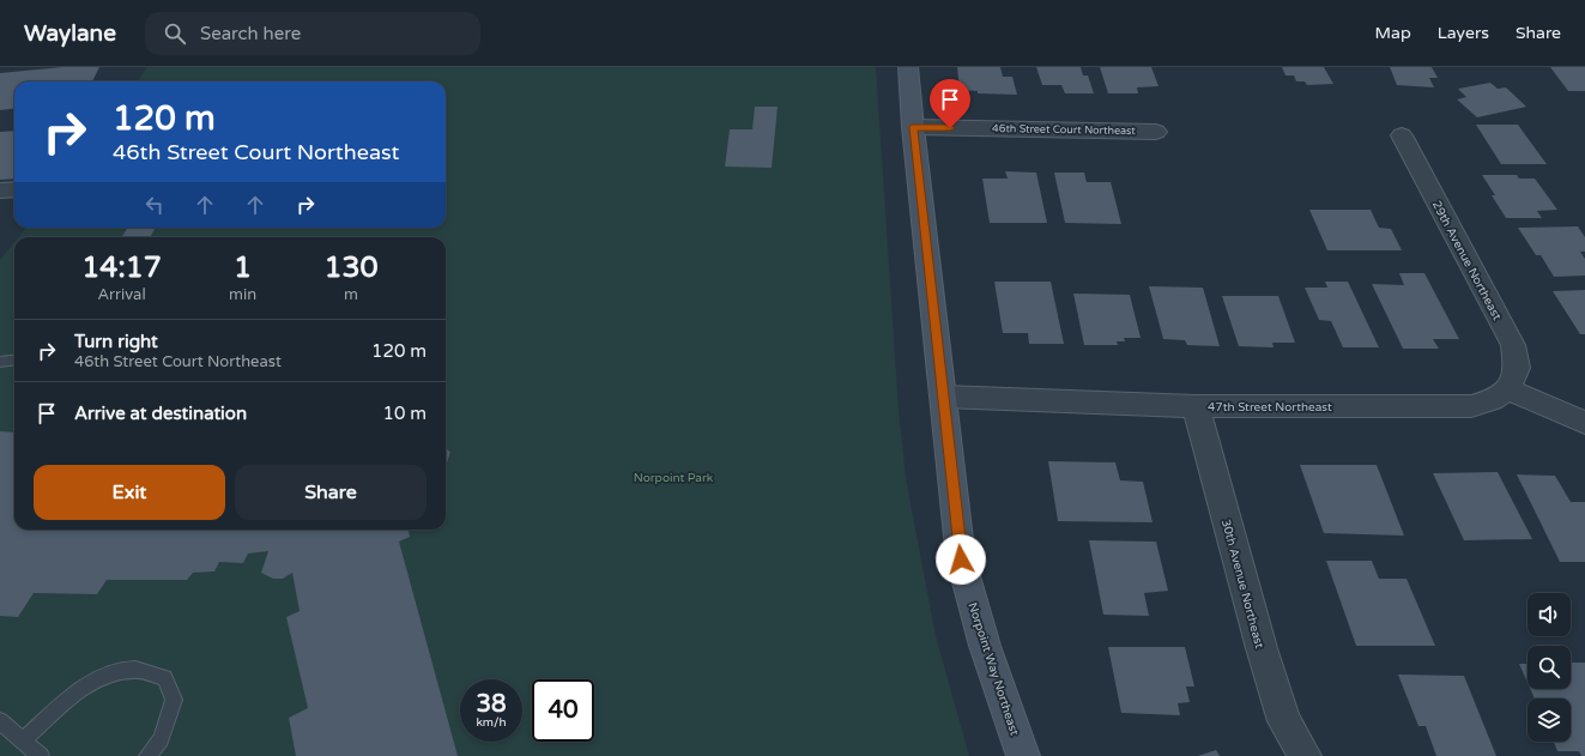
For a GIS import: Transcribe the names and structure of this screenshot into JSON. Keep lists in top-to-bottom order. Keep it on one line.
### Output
{"streets":{"street":["46th Street Court Northeast","29th Avenue Northeast","47th Street Northeast","30th Avenue Northeast","Norpoint Way Northeast"]},"crossings":[["46th Street Court Northeast","Norpoint Way Northeast"],["29th Avenue Northeast","47th Street Northeast"],["47th Street Northeast","30th Avenue Northeast"],["47th Street Northeast","Norpoint Way Northeast"]],"parks":["Norpoint Park"],"page":{"header":"Waylane","search":"Search here","nav":["Map","Layers","Share"],"turn":["120 m","46th Street Court Northeast"],"eta":["14:17","Arrival","1","min","130","m"],"list":[{"name":"Turn right","note":"46th Street Court Northeast","value":"120 m"},{"name":"Arrive at destination","value":"10 m"}],"buttons":["Exit","Share"],"speed":"38 km/h","limit":"40"}}
